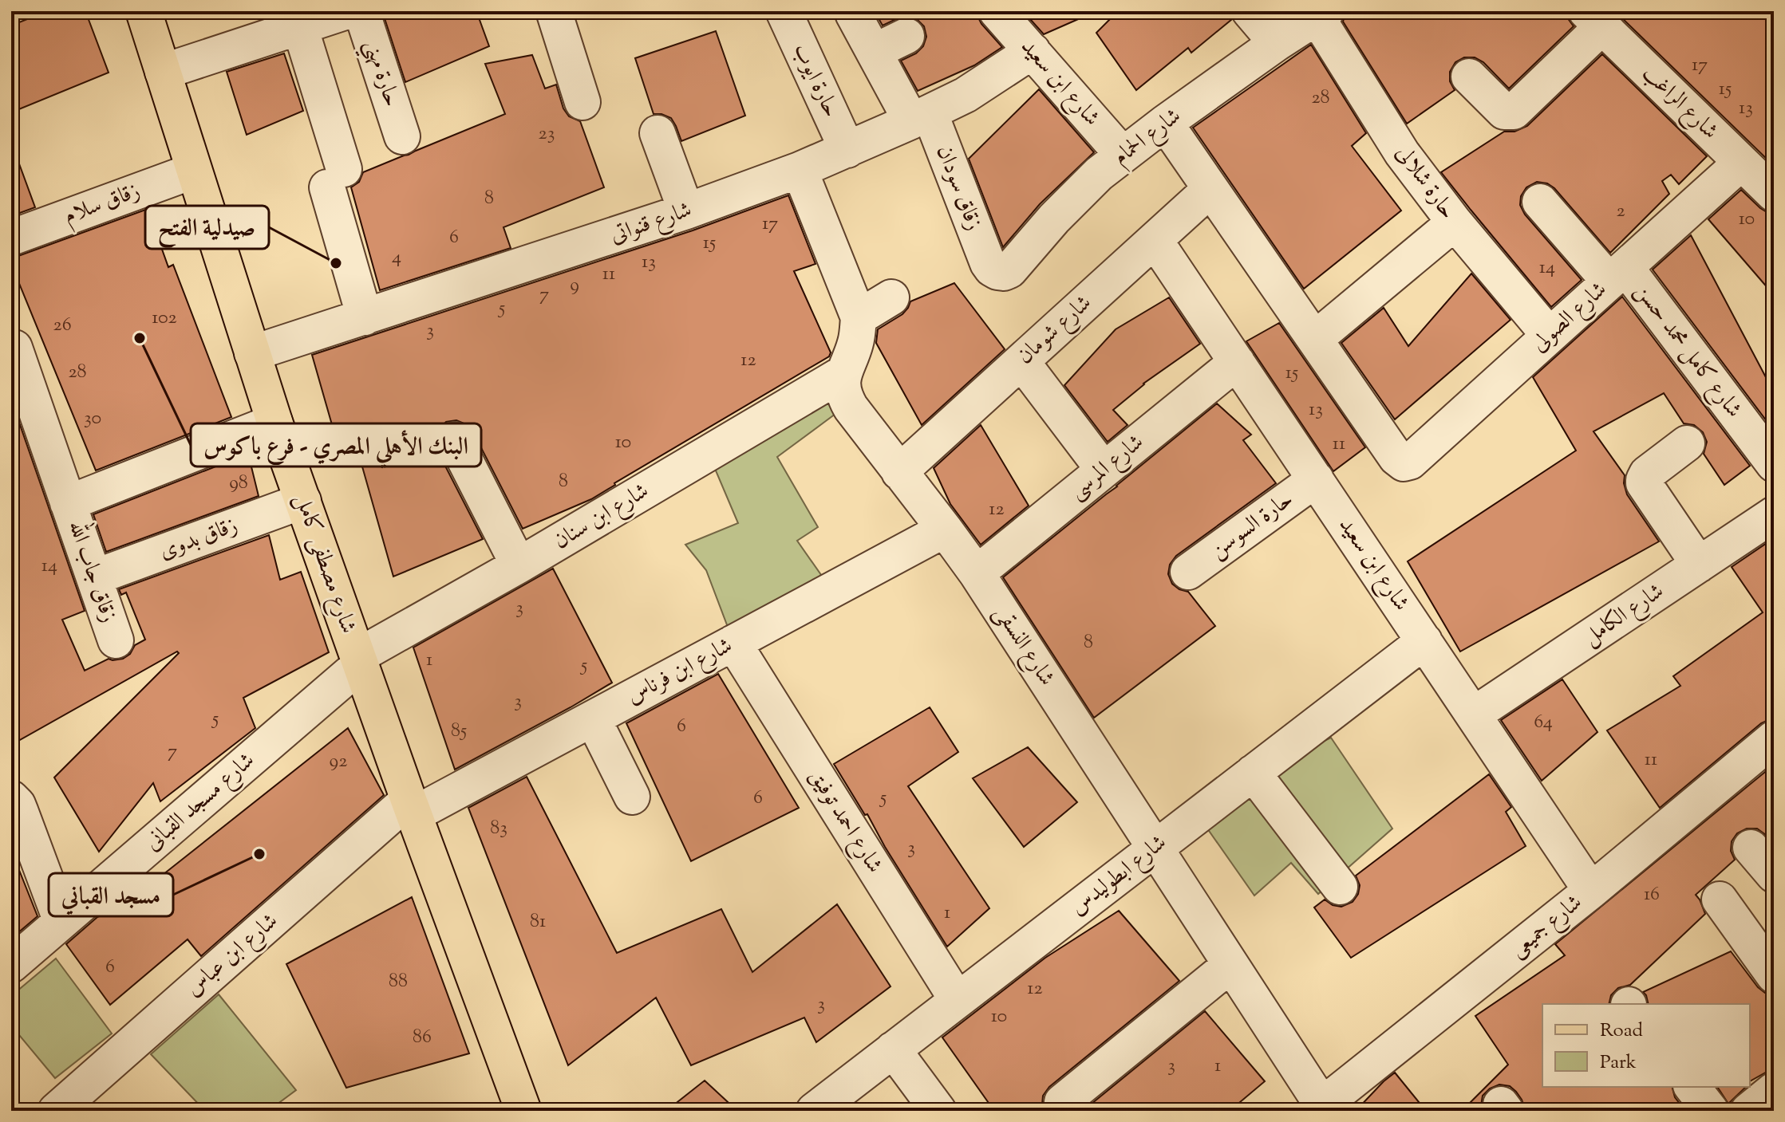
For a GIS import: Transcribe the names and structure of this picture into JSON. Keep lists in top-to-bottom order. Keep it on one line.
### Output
{"streets":{"main road":["شارع مصطفى كامل"],"street":["حارة مهني","حارة ايوب","شارع ابن سعيد","شارع الراغب","شارع الحمام","حارة شلالى","زقاق سودان","زقاق سلام","شارع قنواتى","شارع الصولى","شارع شومان","شارع كامل محمد حسن","شارع المرسى","شارع ابن سنان","حارة السوسن","زقاق بدوى","زقاق جاب الله","شارع الكامل","شارع النسقى","شارع ابن فرناس","شارع مسجد القبانى","شارع احمد توفيق","شارع ابطوليدس","شارع جميعى","شارع ابن عباس"]},"crossings":[["حارة ايوب","شارع قنواتى"],["شارع ابن سعيد","شارع الحمام"],["شارع ابن سعيد","شارع قنواتى"],["شارع ابن سعيد","شارع شومان"],["شارع ابن سعيد","شارع المرسى"],["شارع ابن سعيد","حارة السوسن"],["شارع ابن سعيد","شارع الكامل"],["شارع ابن سعيد","شارع ابطوليدس"],["شارع ابن سعيد","شارع جميعى"],["شارع الراغب","شارع الصولى"],["شارع الحمام","حارة شلالى"],["شارع الحمام","زقاق سودان"],["حارة شلالى","شارع الصولى"],["زقاق سودان","شارع قنواتى"],["زقاق سلام","شارع مصطفى كامل"],["شارع قنواتى","شارع مصطفى كامل"],["شارع الصولى","شارع كامل محمد حسن"],["شارع شومان","شارع النسقى"],["شارع المرسى","شارع النسقى"],["شارع ابن سنان","شارع مصطفى كامل"],["شارع ابن سنان","شارع النسقى"],["شارع ابن سنان","شارع مسجد القبانى"],["زقاق بدوى","شارع مصطفى كامل"],["زقاق بدوى","زقاق جاب الله"],["شارع مصطفى كامل","زقاق جاب الله"],["شارع مصطفى كامل","شارع ابن فرناس"],["شارع مصطفى كامل","شارع مسجد القبانى"],["شارع مصطفى كامل","شارع ابن عباس"],["شارع النسقى","شارع ابن فرناس"],["شارع النسقى","شارع ابطوليدس"],["شارع النسقى","شارع جميعى"],["شارع ابن فرناس","شارع احمد توفيق"],["شارع ابن فرناس","شارع ابن عباس"],["شارع احمد توفيق","شارع ابطوليدس"]],"places":["صيدلية الفتح","البنك الأهلي المصري - فرع باكوس","مسجد القباني"],"house_numbers":["17","15","28","13","23","8","2","10","17","6","15","4","13","14","11","9","7","5","102","26","3","12","28","15","13","30","10","11","8","98","12","14","3","8","1","5","3","5","64","6","85","7","11","92","6","5","83","3","16","1","81","6","88","12","3","10","86","3","1"],"legend":["Road","Park"]}
